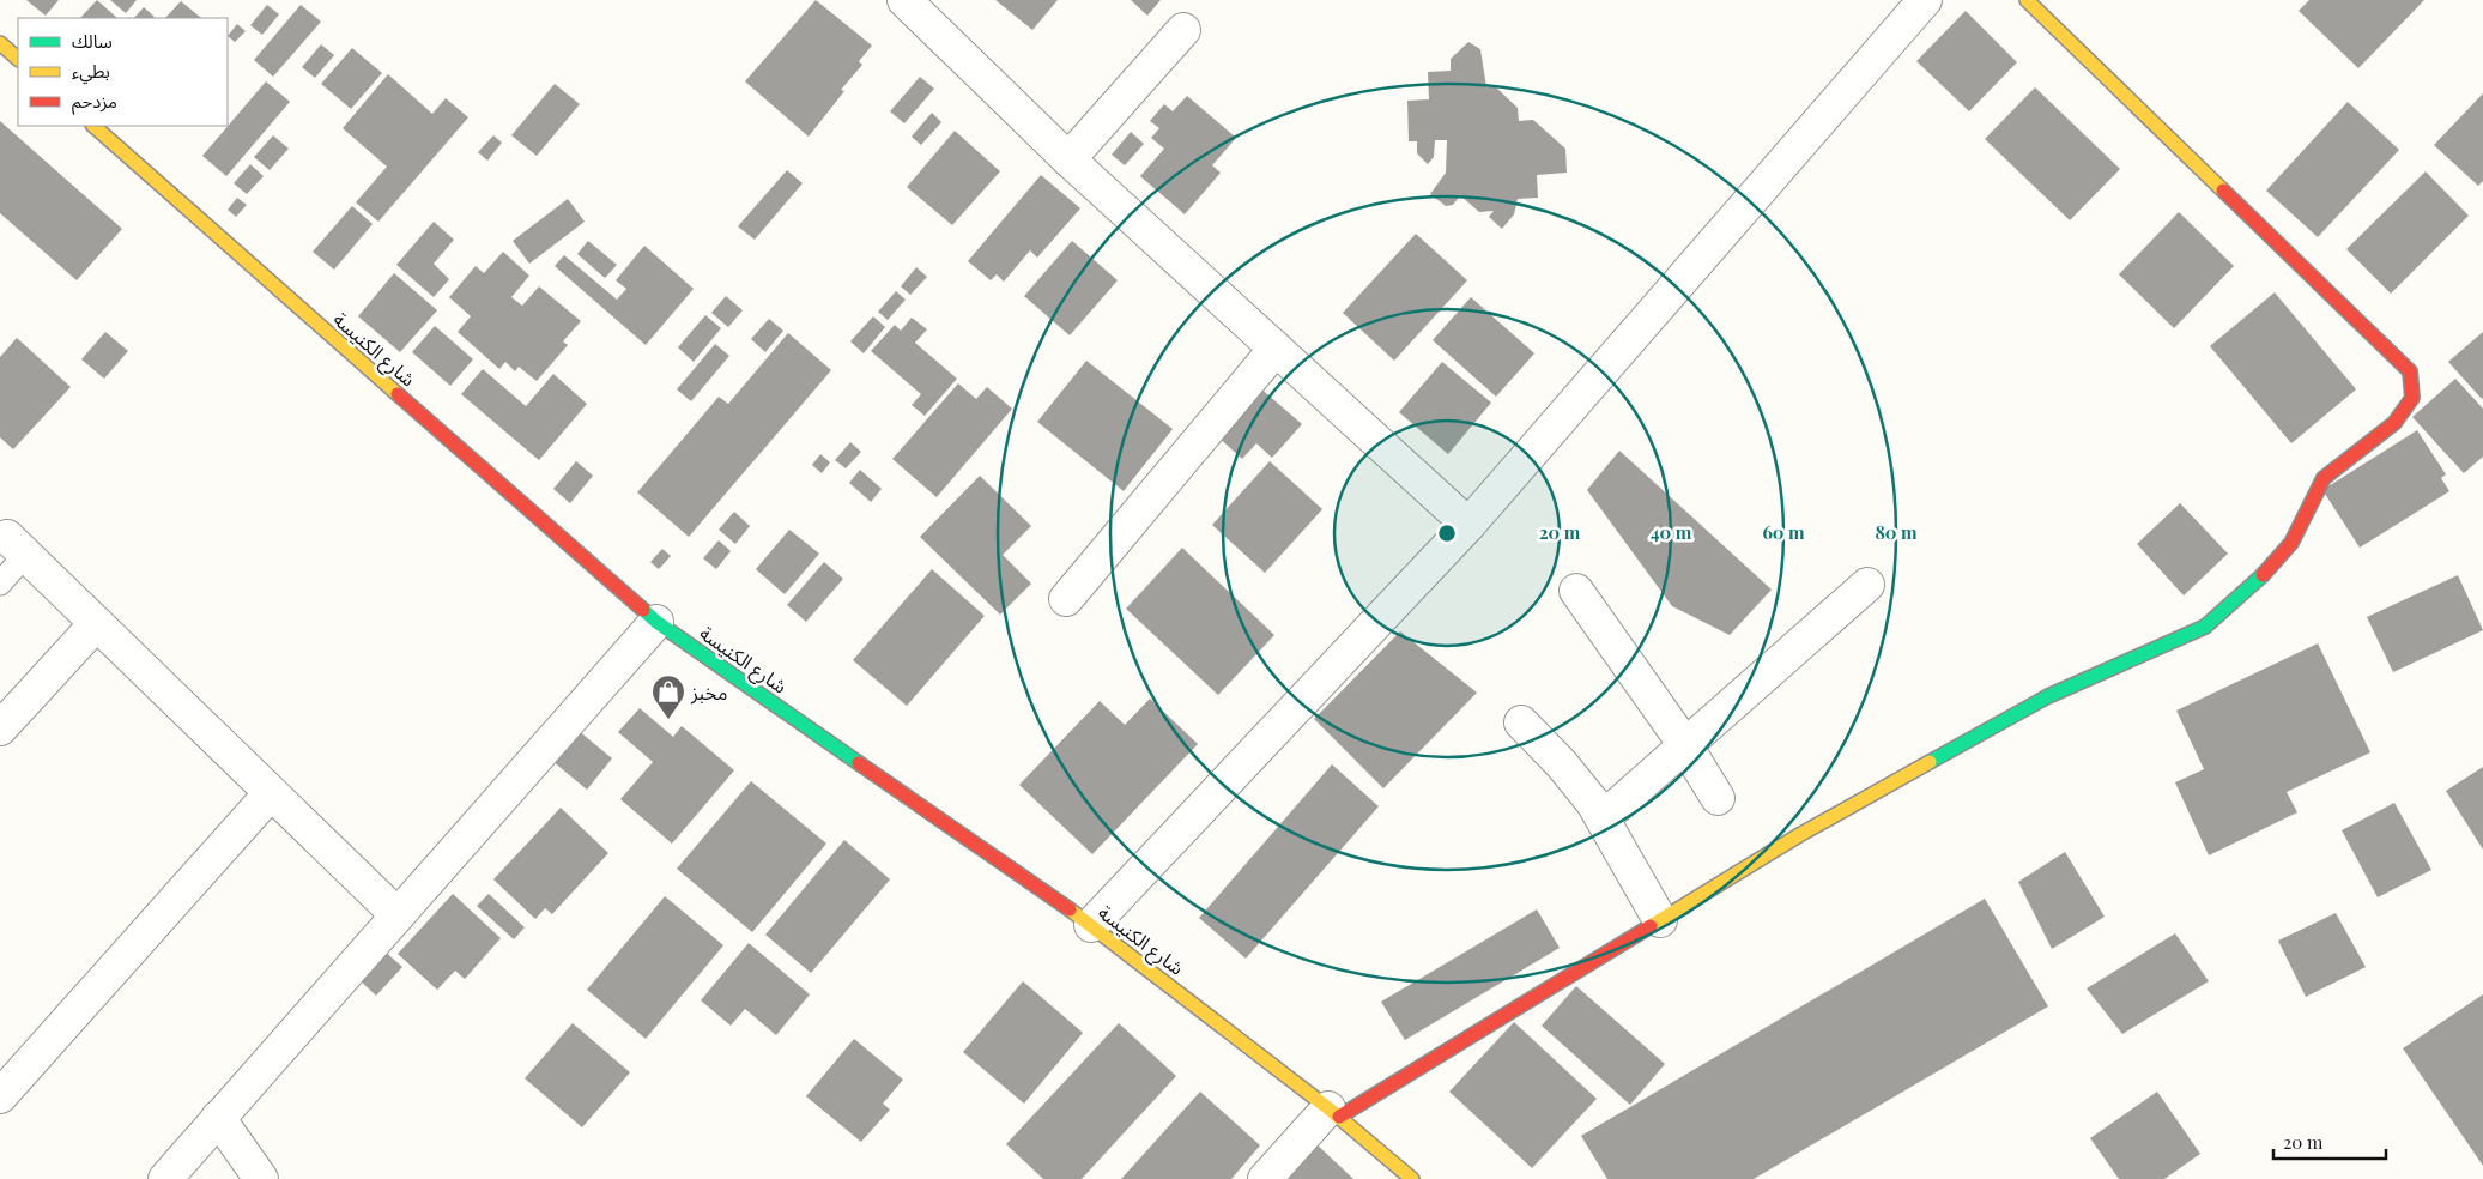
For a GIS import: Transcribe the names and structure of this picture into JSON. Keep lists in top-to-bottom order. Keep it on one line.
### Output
{"streets":{"street":["شارع الكنيسة"]},"places":{"shop":["مخبز"]},"legend":["سالك","بطيء","مزدحم"],"scale_bar":"20 m","rings":["20 m","40 m","60 m","80 m"]}
